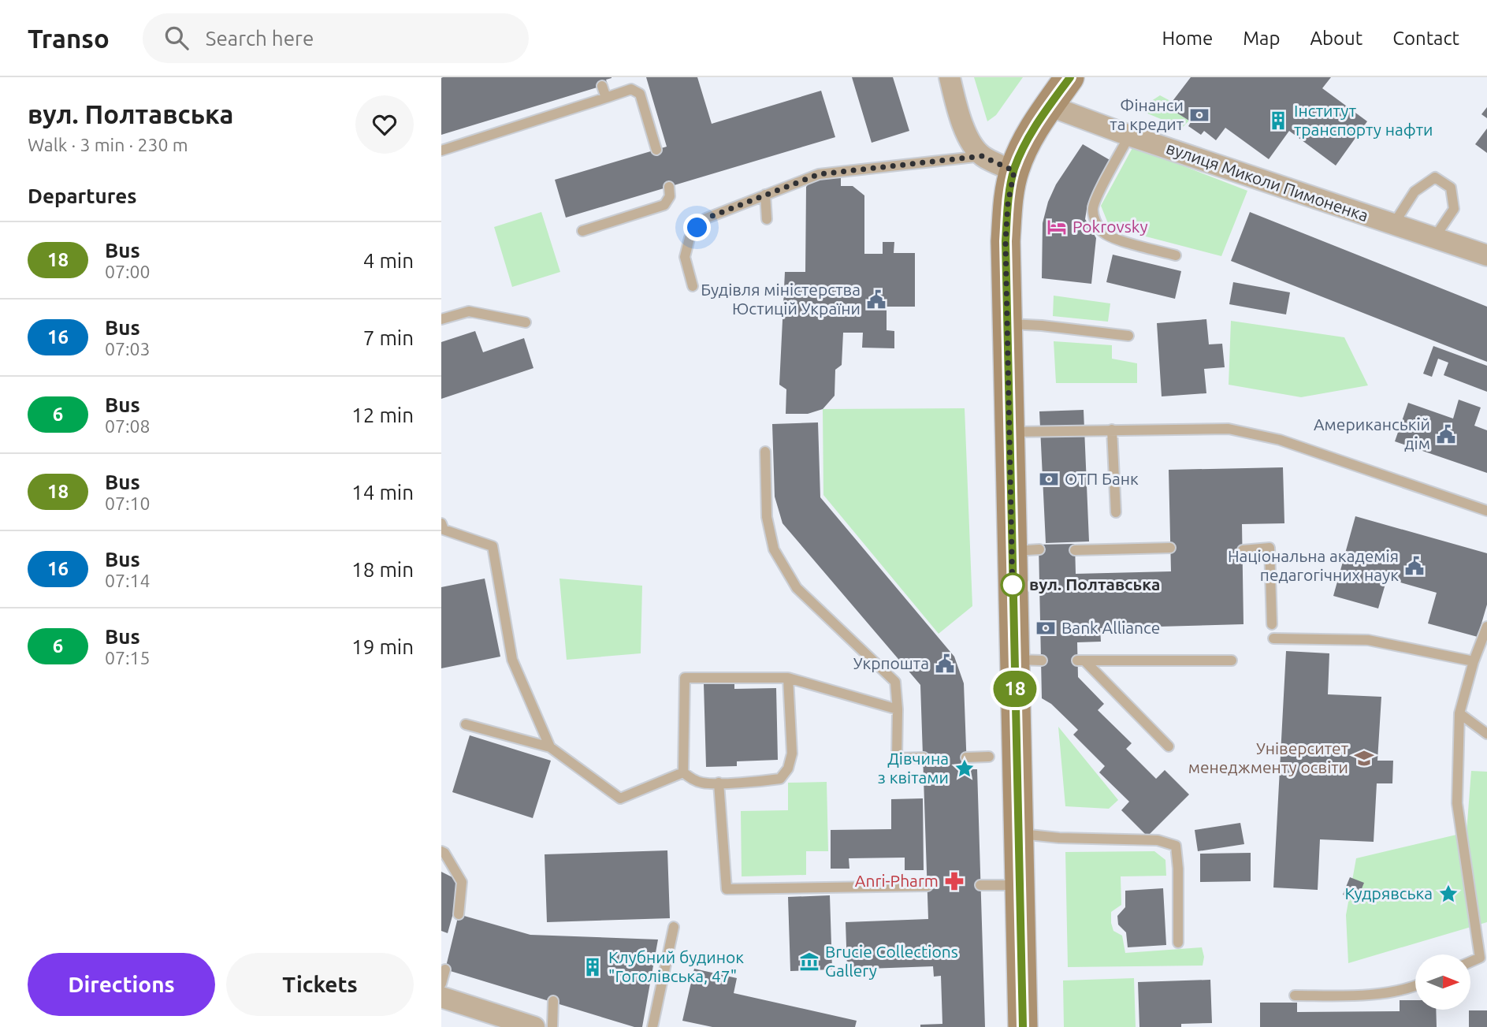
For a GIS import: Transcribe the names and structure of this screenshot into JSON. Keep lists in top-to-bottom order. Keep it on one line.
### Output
{"streets":{"street":["вулиця Миколи Пимоненка"]},"places":{"bank":["Фінанси та кредит","ОТП Банк","Bank Alliance"],"building":["Інститут транспорту нафти","Клубний будинок \"Гоголівська, 47\""],"hotel":["Pokrovsky"],"public building":["Будівля міністерства Юстицій України","Американськiй дiм","Національна академія педагогічних наук","Укрпошта"],"other":["вул. Полтавська"],"school or university":["Університет менеджменту освіти"],"place":["Дівчина з квітами","Кудрявська"],"pharmacy":["Anri-Pharm"],"museum":["Brucie Collections Gallery"]},"lines":["bus line 18"],"north":"right","page":{"header":"Transo","search":"Search here","nav":["Home","Map","About","Contact"],"heading":[["вул. Полтавська","Walk · 3 min · 230 m"],"Departures"],"on_map":"18","list":[{"mark":"18","name":"Bus","note":"07:00","value":"4 min"},{"mark":"16","name":"Bus","note":"07:03","value":"7 min"},{"mark":"6","name":"Bus","note":"07:08","value":"12 min"},{"mark":"18","name":"Bus","note":"07:10","value":"14 min"},{"mark":"16","name":"Bus","note":"07:14","value":"18 min"},{"mark":"6","name":"Bus","note":"07:15","value":"19 min"}],"buttons":["Directions","Tickets"]}}
